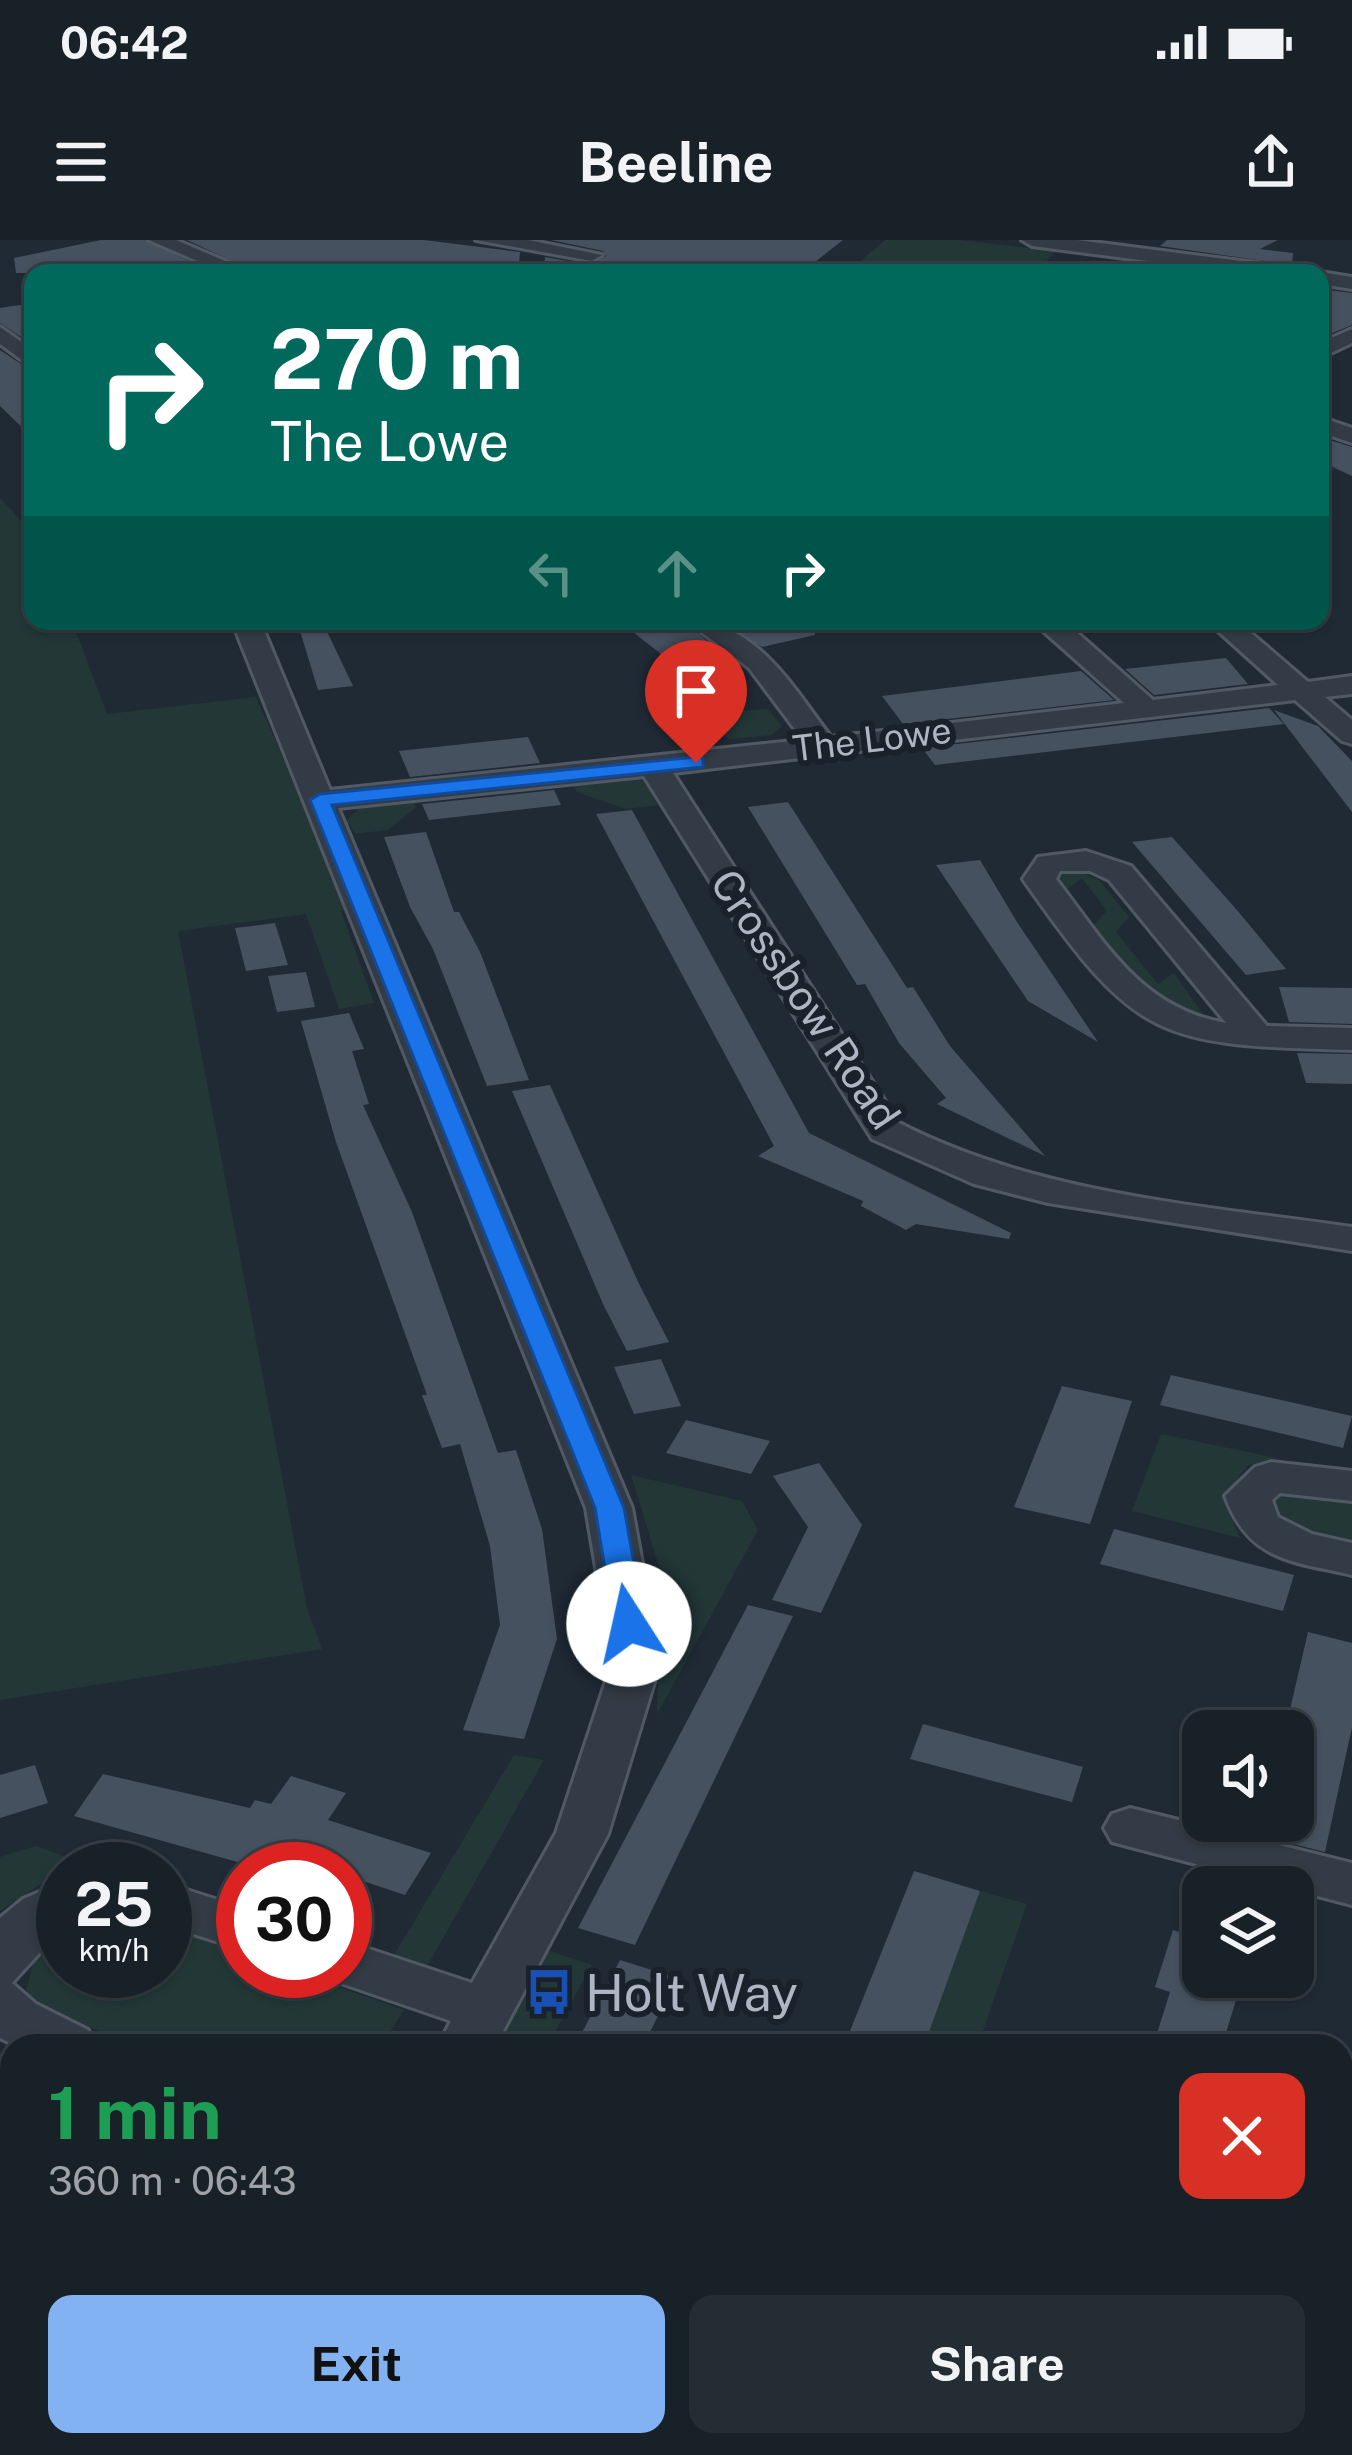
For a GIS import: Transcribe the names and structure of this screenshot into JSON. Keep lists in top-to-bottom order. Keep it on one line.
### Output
{"streets":{"street":["The Lowe","Crossbow Road"]},"crossings":[["The Lowe","Crossbow Road"]],"places":{"bus stop":["Holt Way"]},"page":{"status":"06:42","header":"Beeline","turn":["270 m","The Lowe"],"speed":"25 km/h","limit":"30","heading":["1 min","360 m · 06:43"],"buttons":["Exit","Share"]}}
